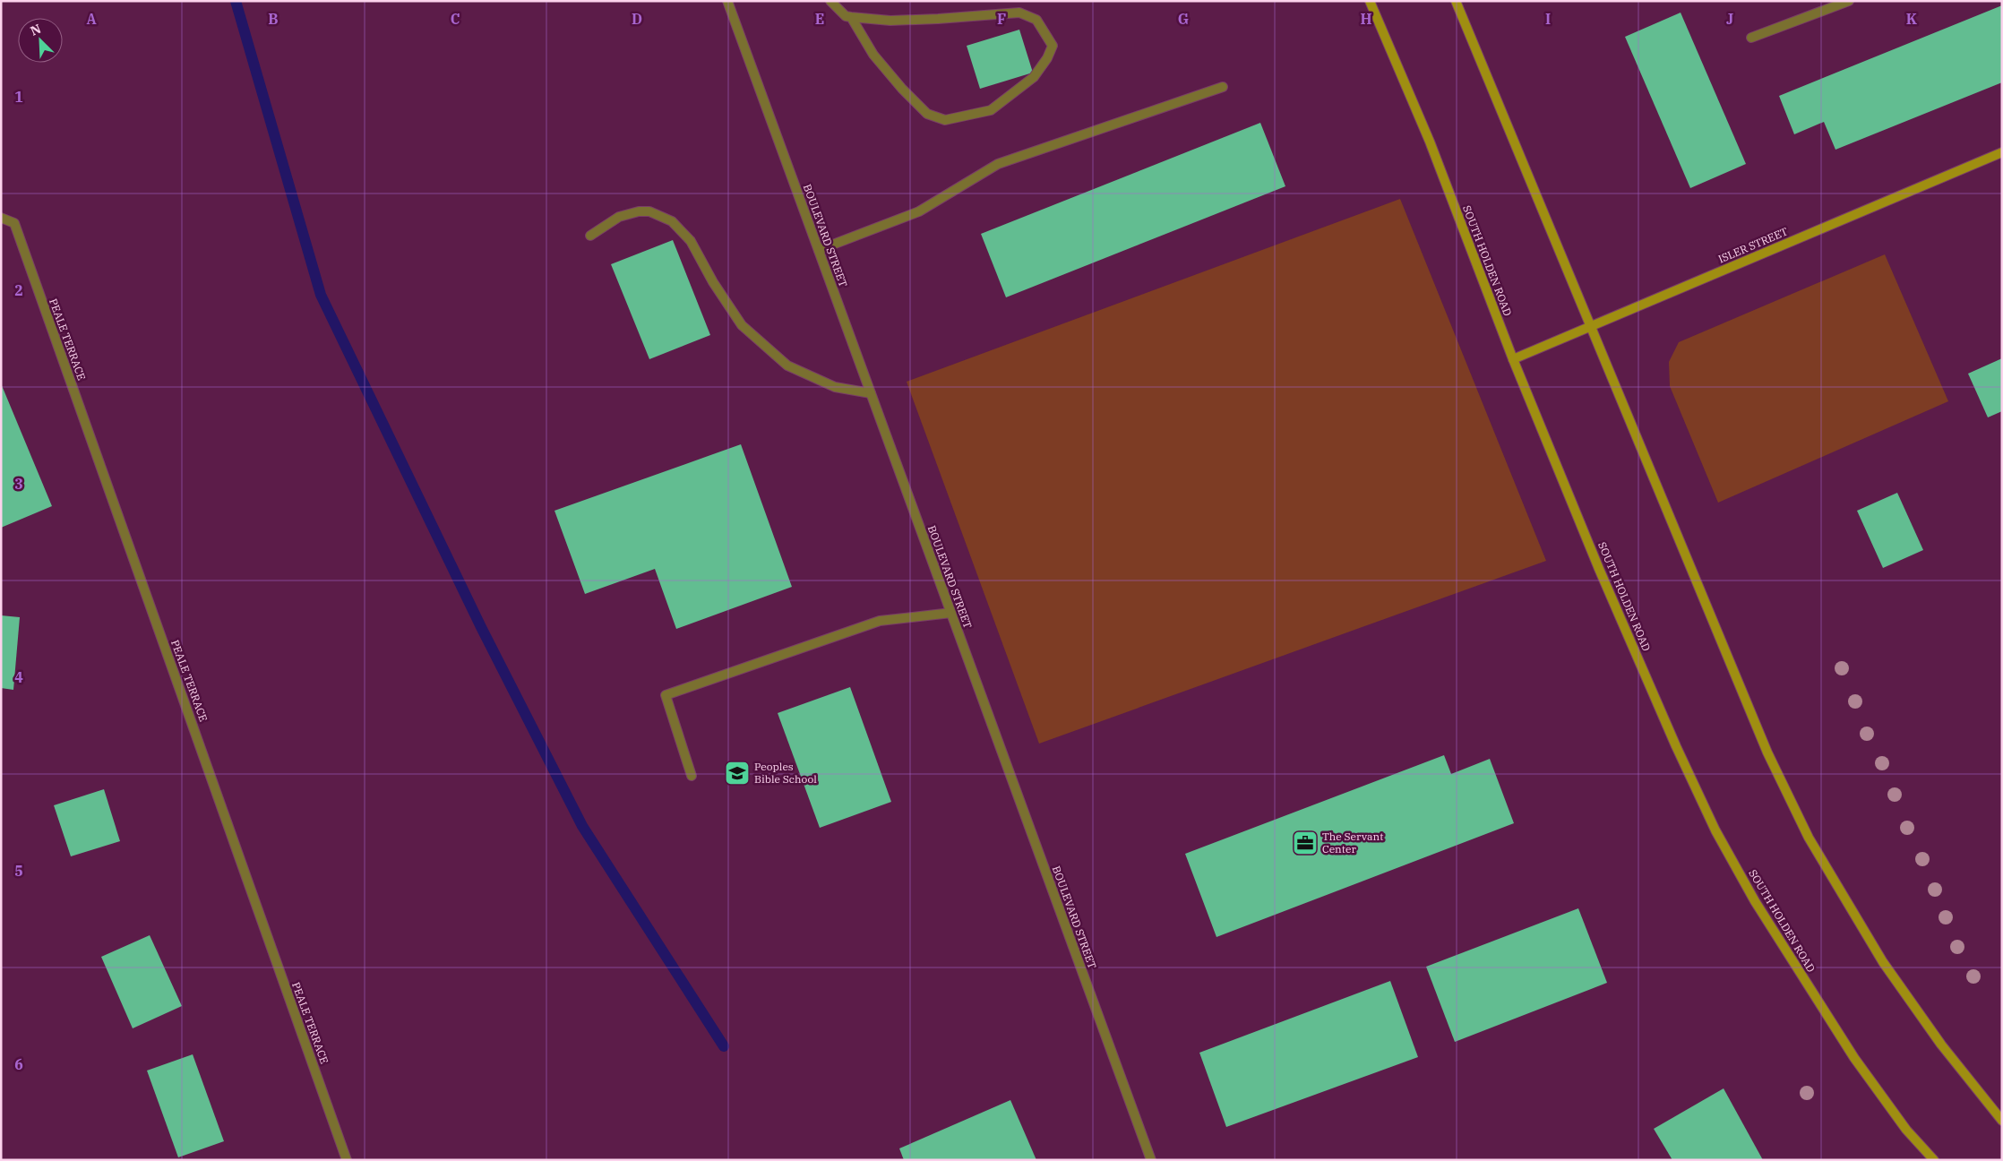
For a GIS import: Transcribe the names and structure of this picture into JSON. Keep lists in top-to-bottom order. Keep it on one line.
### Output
{"streets":{"main road":["ISLER STREET","SOUTH HOLDEN ROAD"],"street":["BOULEVARD STREET","PEALE TERRACE"]},"crossings":[["ISLER STREET","SOUTH HOLDEN ROAD"]],"places":{"school or university":["Peoples Bible School"],"office":["The Servant Center"]},"north":"top left","grid":{"columns":["A","B","C","D","E","F","G","H","I","J","K"],"rows":["1","2","3","4","5","6"]}}
